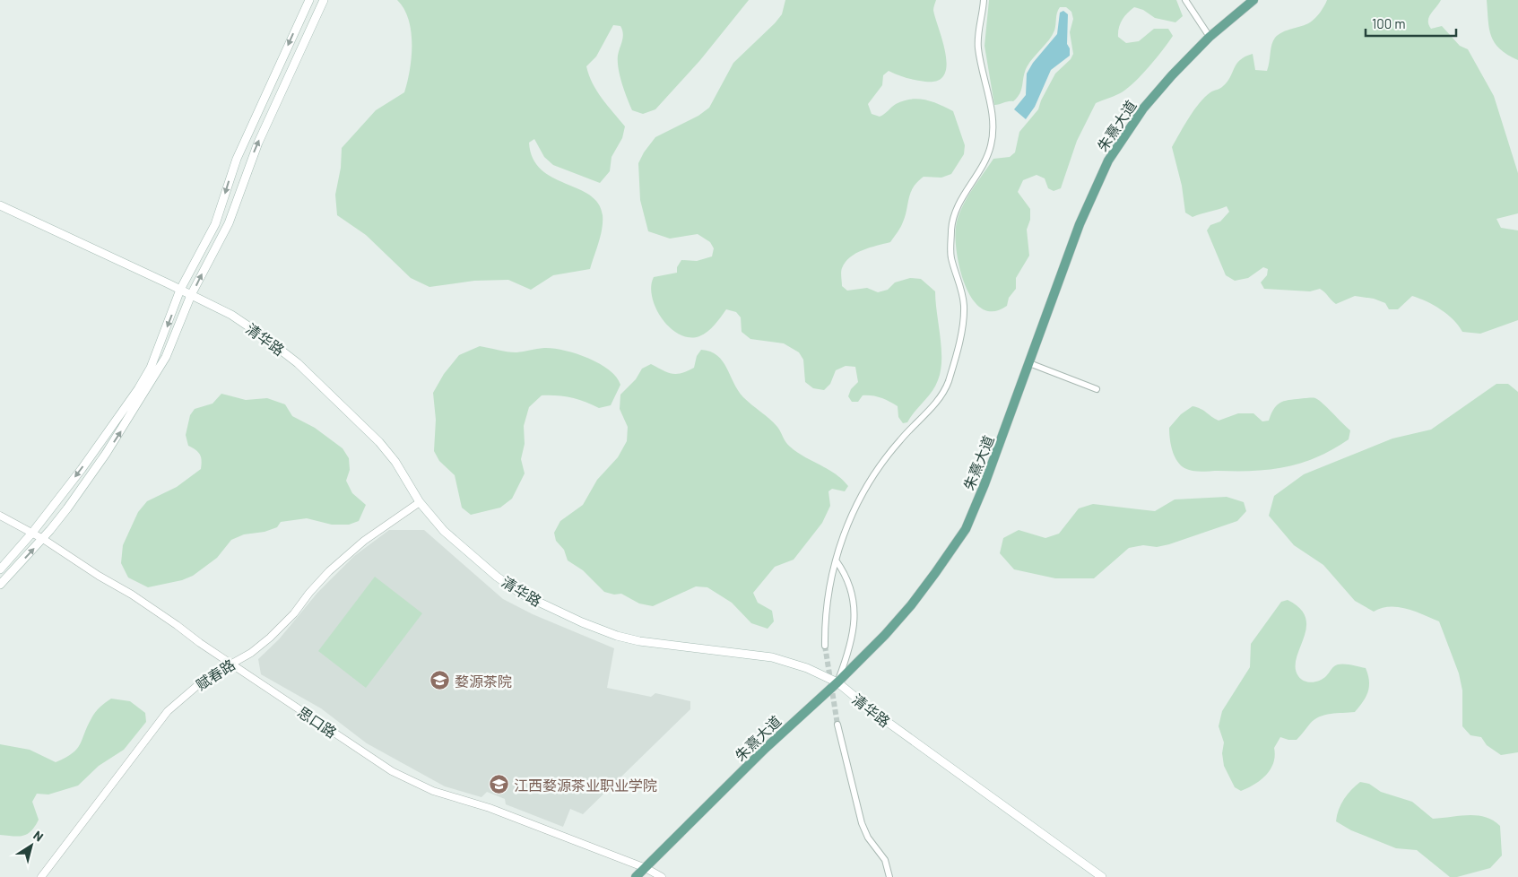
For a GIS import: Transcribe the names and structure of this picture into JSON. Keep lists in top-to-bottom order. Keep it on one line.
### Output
{"streets":{"main road":["朱熹大道","清华路"],"street":["赋春路","思口路"]},"crossings":[["朱熹大道","清华路"],["朱熹大道","思口路"],["清华路","赋春路"],["赋春路","思口路"]],"places":{"school or university":["婺源茶院","江西婺源茶业职业学院"]},"scale_bar":"100 m","north":"top right"}
